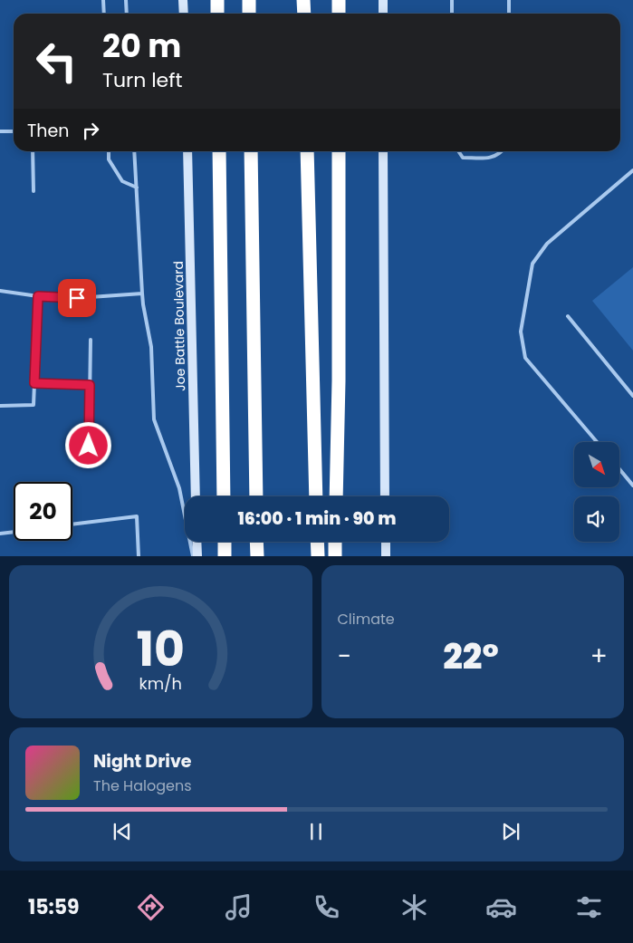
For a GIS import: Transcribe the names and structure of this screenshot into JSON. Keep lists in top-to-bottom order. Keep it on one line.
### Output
{"streets":{"main road":["Joe Battle Boulevard"]},"north":"bottom right","page":{"turn":["20 m","Turn left"],"then":"Then","limit":"20","trip":"16:00 · 1 min · 90 m","tile":"Climate","heat":["−","22°","+"],"song":["Night Drive","The Halogens"],"tabs":"15:59","gauge":["10","km/h"]}}
